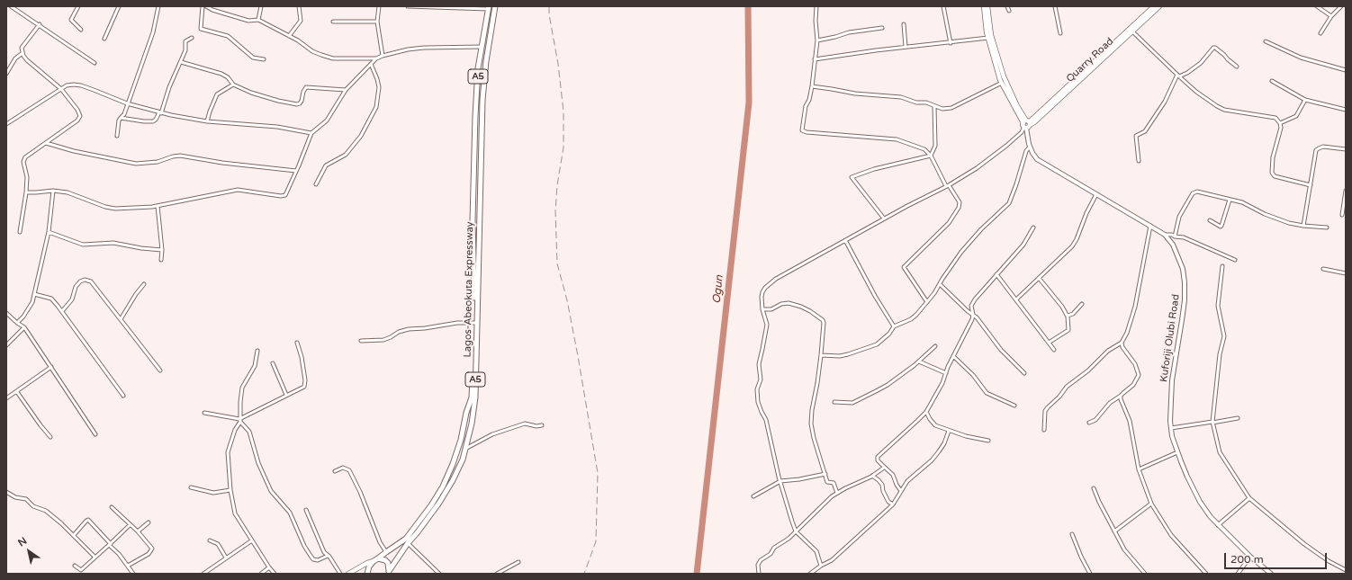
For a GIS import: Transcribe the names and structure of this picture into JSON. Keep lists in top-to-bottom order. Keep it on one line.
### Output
{"streets":{"highway":["A5","Lagos-Abeokuta Expressway"],"main road":["Quarry Road"],"street":["Kuforiji Olubi Road"]},"crossings":[["Quarry Road","Kuforiji Olubi Road"],["A5","Lagos-Abeokuta Expressway"]],"water":["Ogun"],"scale_bar":"200 m","north":"top left"}
